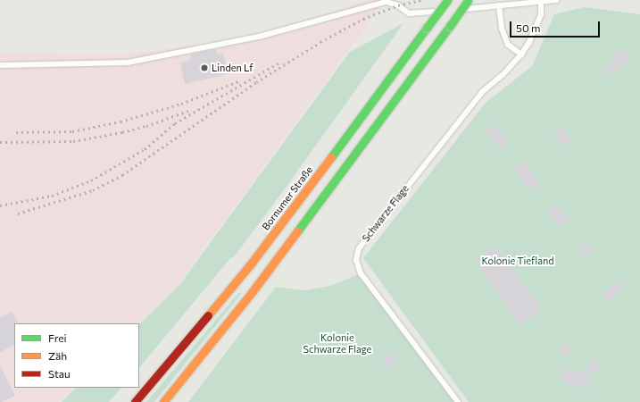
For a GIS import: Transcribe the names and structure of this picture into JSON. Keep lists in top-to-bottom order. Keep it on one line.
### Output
{"streets":{"main road":["Bornumer Straße"],"lane":["Schwarze Flage"]},"parks":["Kolonie Tiefland","Kolonie Schwarze Flage"],"places":["Linden Lf"],"legend":["Frei","Zäh","Stau"],"scale_bar":"50 m"}
